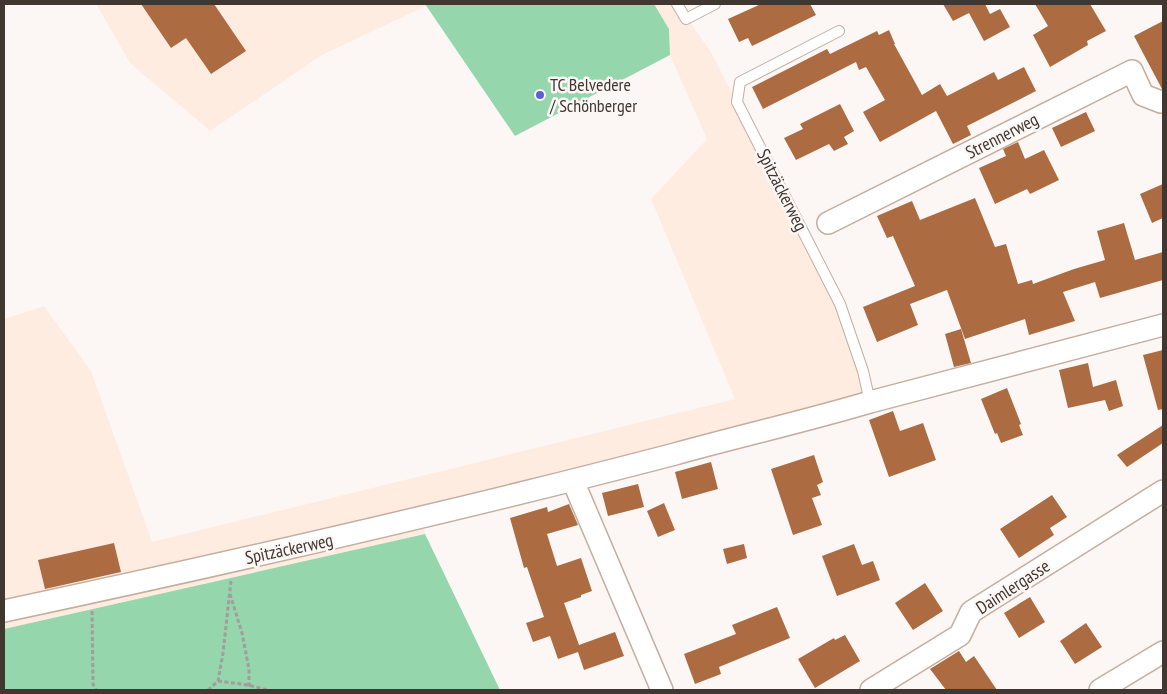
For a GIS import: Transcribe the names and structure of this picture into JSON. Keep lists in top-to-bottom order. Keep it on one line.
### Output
{"streets":{"street":["Strennerweg","Spitzäckerweg","Daimlergasse"]},"places":["TC Belvedere / Schönberger"]}
